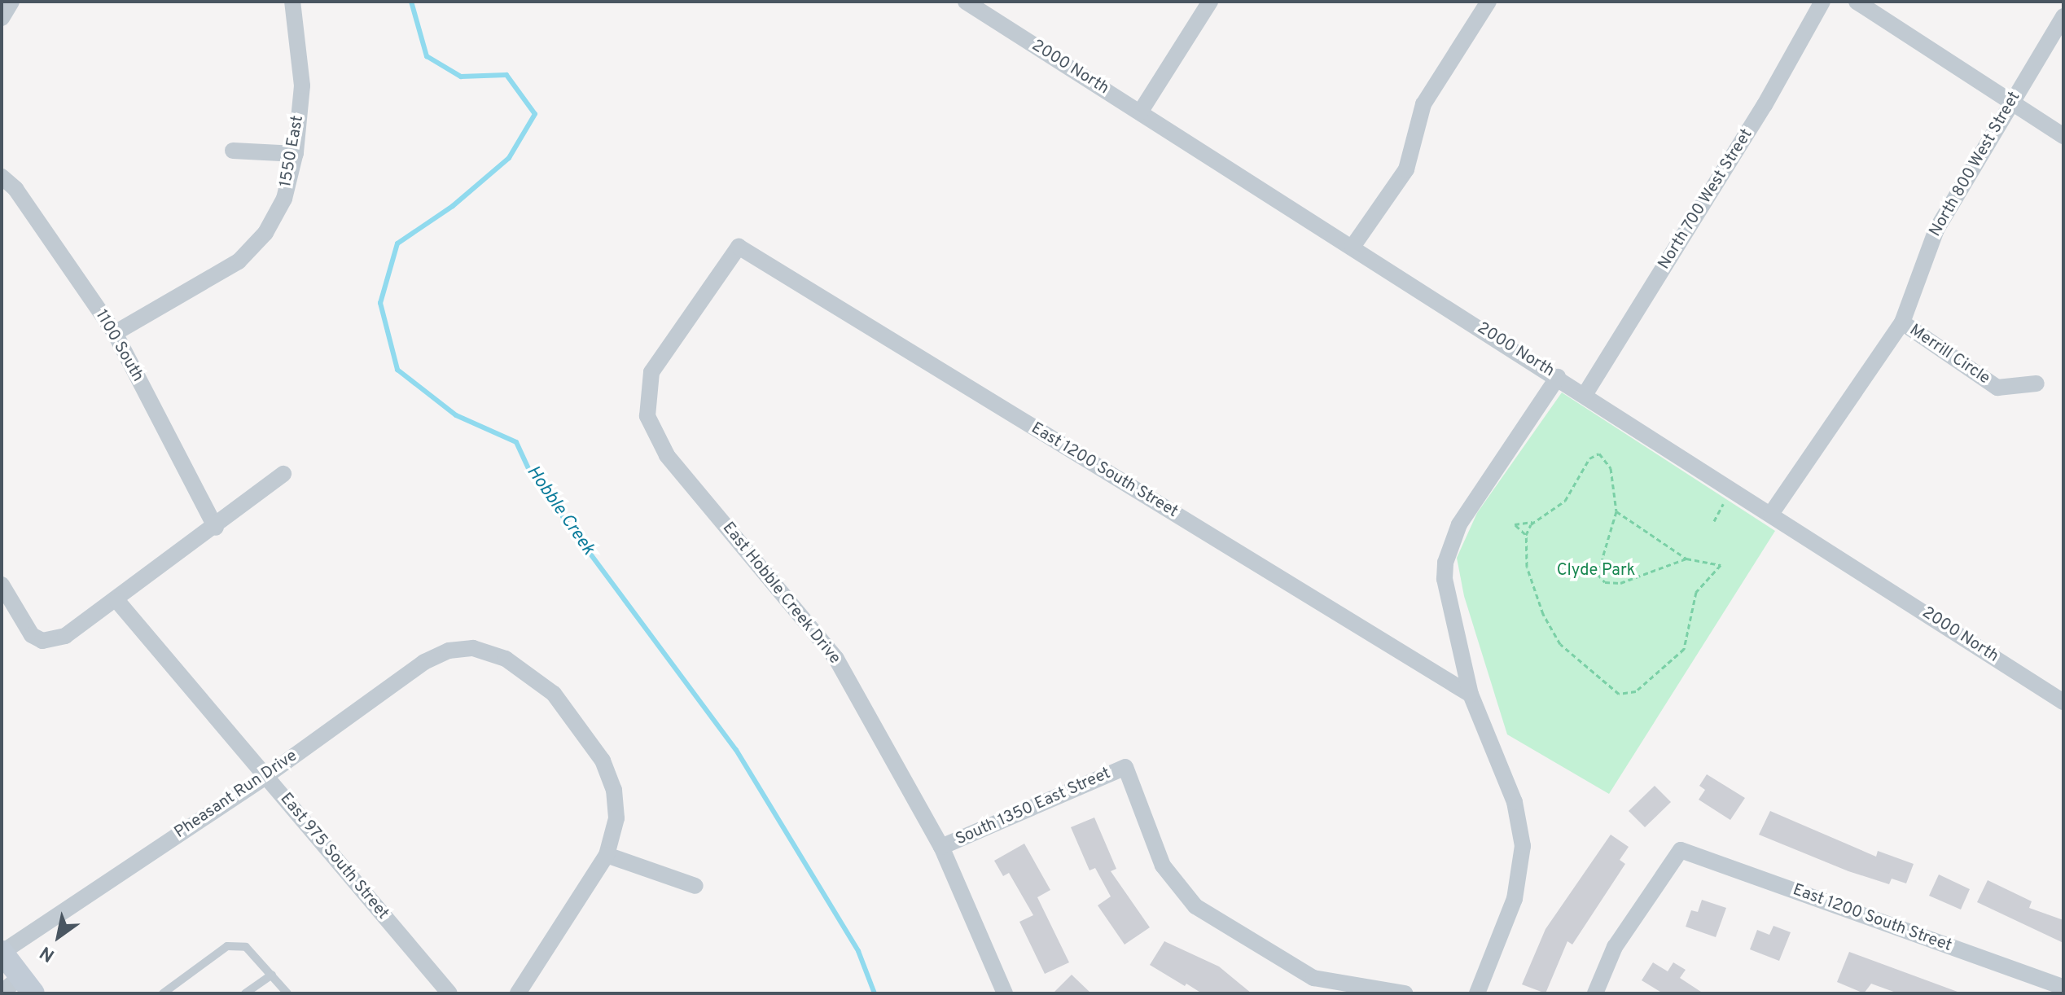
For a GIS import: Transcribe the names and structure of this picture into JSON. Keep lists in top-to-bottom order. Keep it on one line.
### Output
{"streets":{"street":["2000 North","1550 East","North 800 West Street","North 700 West Street","1100 South","Merrill Circle","East 1200 South Street","East Hobble Creek Drive","Pheasant Run Drive","South 1350 East Street","East 975 South Street"]},"crossings":[["2000 North","North 800 West Street"],["2000 North","North 700 West Street"],["1550 East","1100 South"],["North 800 West Street","Merrill Circle"],["East 1200 South Street","East Hobble Creek Drive"],["East Hobble Creek Drive","South 1350 East Street"],["Pheasant Run Drive","East 975 South Street"]],"water":["Hobble Creek"],"parks":["Clyde Park"],"north":"bottom left"}
